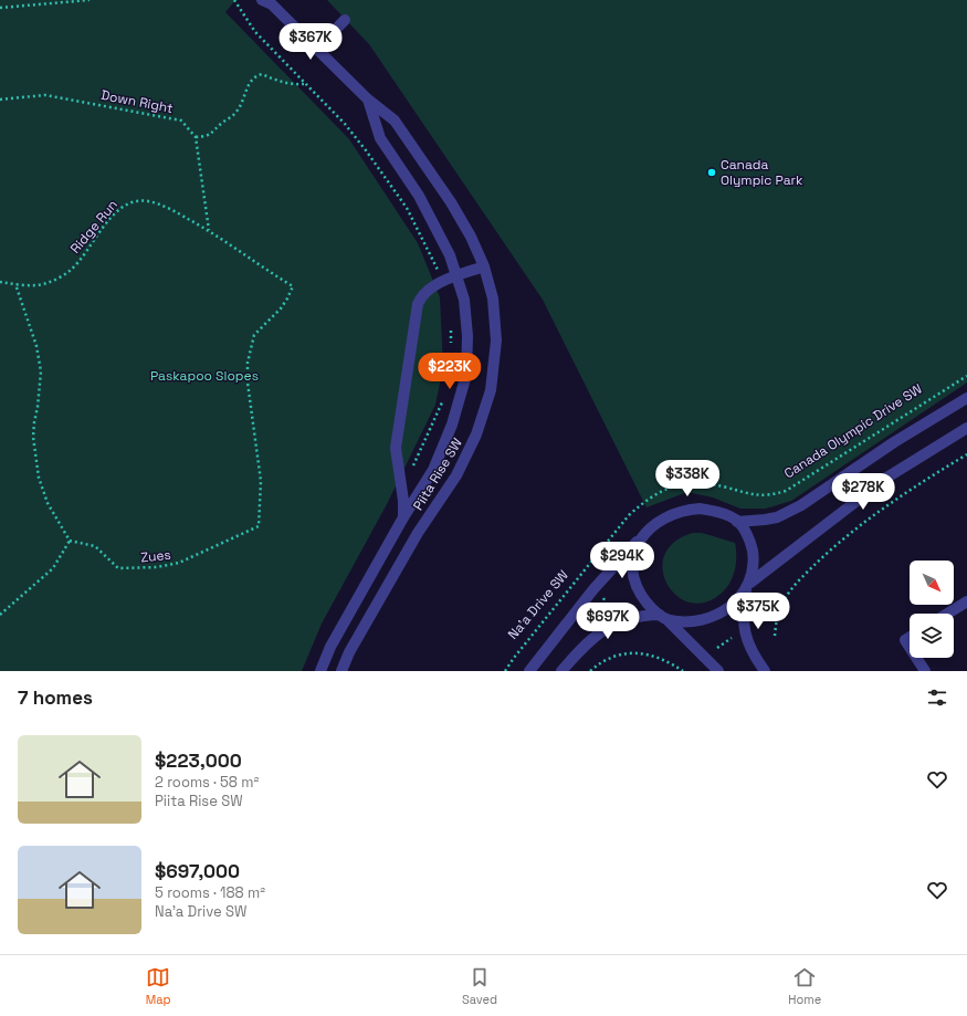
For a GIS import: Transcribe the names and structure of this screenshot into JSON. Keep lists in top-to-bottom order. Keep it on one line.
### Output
{"streets":{"street":["Piita Rise SW"],"path":["Down Right","Ridge Run","Canada Olympic Drive SW","Zues","Na'a Drive SW"]},"crossings":[["Ridge Run","Zues"],["Canada Olympic Drive SW","Na'a Drive SW"]],"parks":["Paskapoo Slopes"],"places":["Canada Olympic Park"],"north":"bottom right","page":{"price":["$367K","$223K","$338K","$278K","$294K","$375K","$697K"],"heading":"7 homes","list":[{"name":"$223,000","note":"2 rooms · 58 m² · Piita Rise SW"},{"name":"$697,000","note":"5 rooms · 188 m² · Na'a Drive SW"}],"tabs":["Map","Saved","Home"]}}
